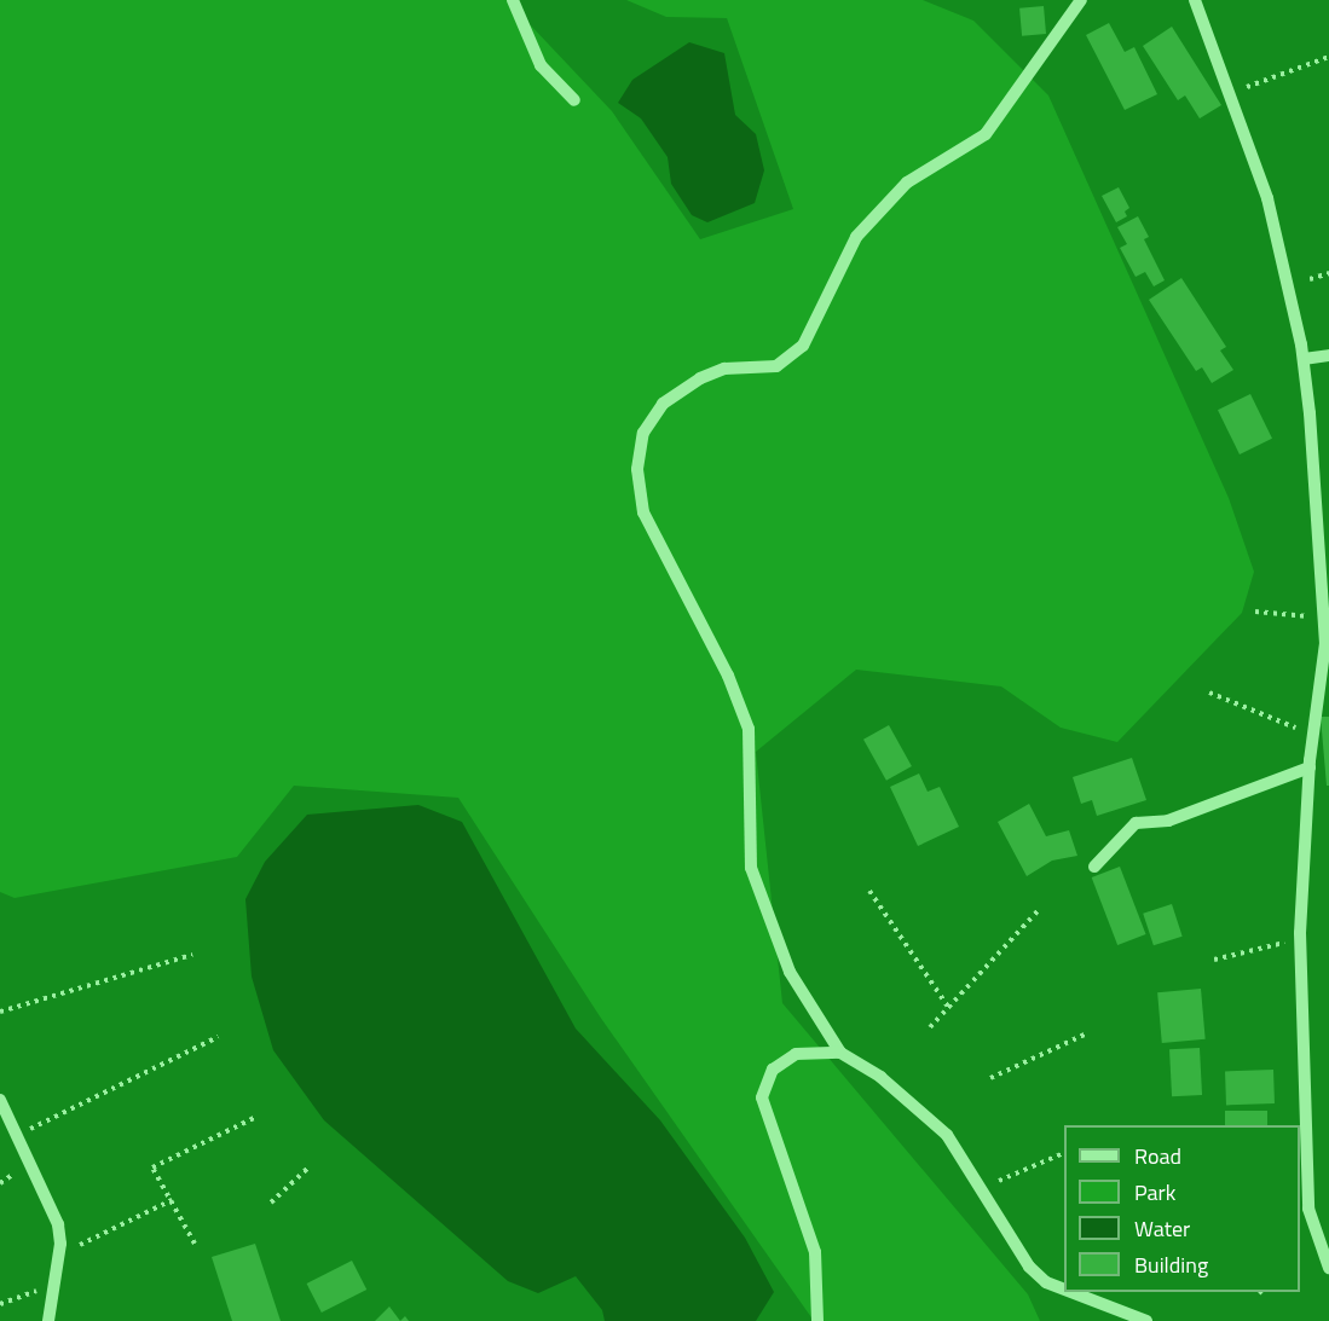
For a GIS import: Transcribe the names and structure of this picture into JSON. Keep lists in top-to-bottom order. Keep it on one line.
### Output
{"legend":["Road","Park","Water","Building"]}
